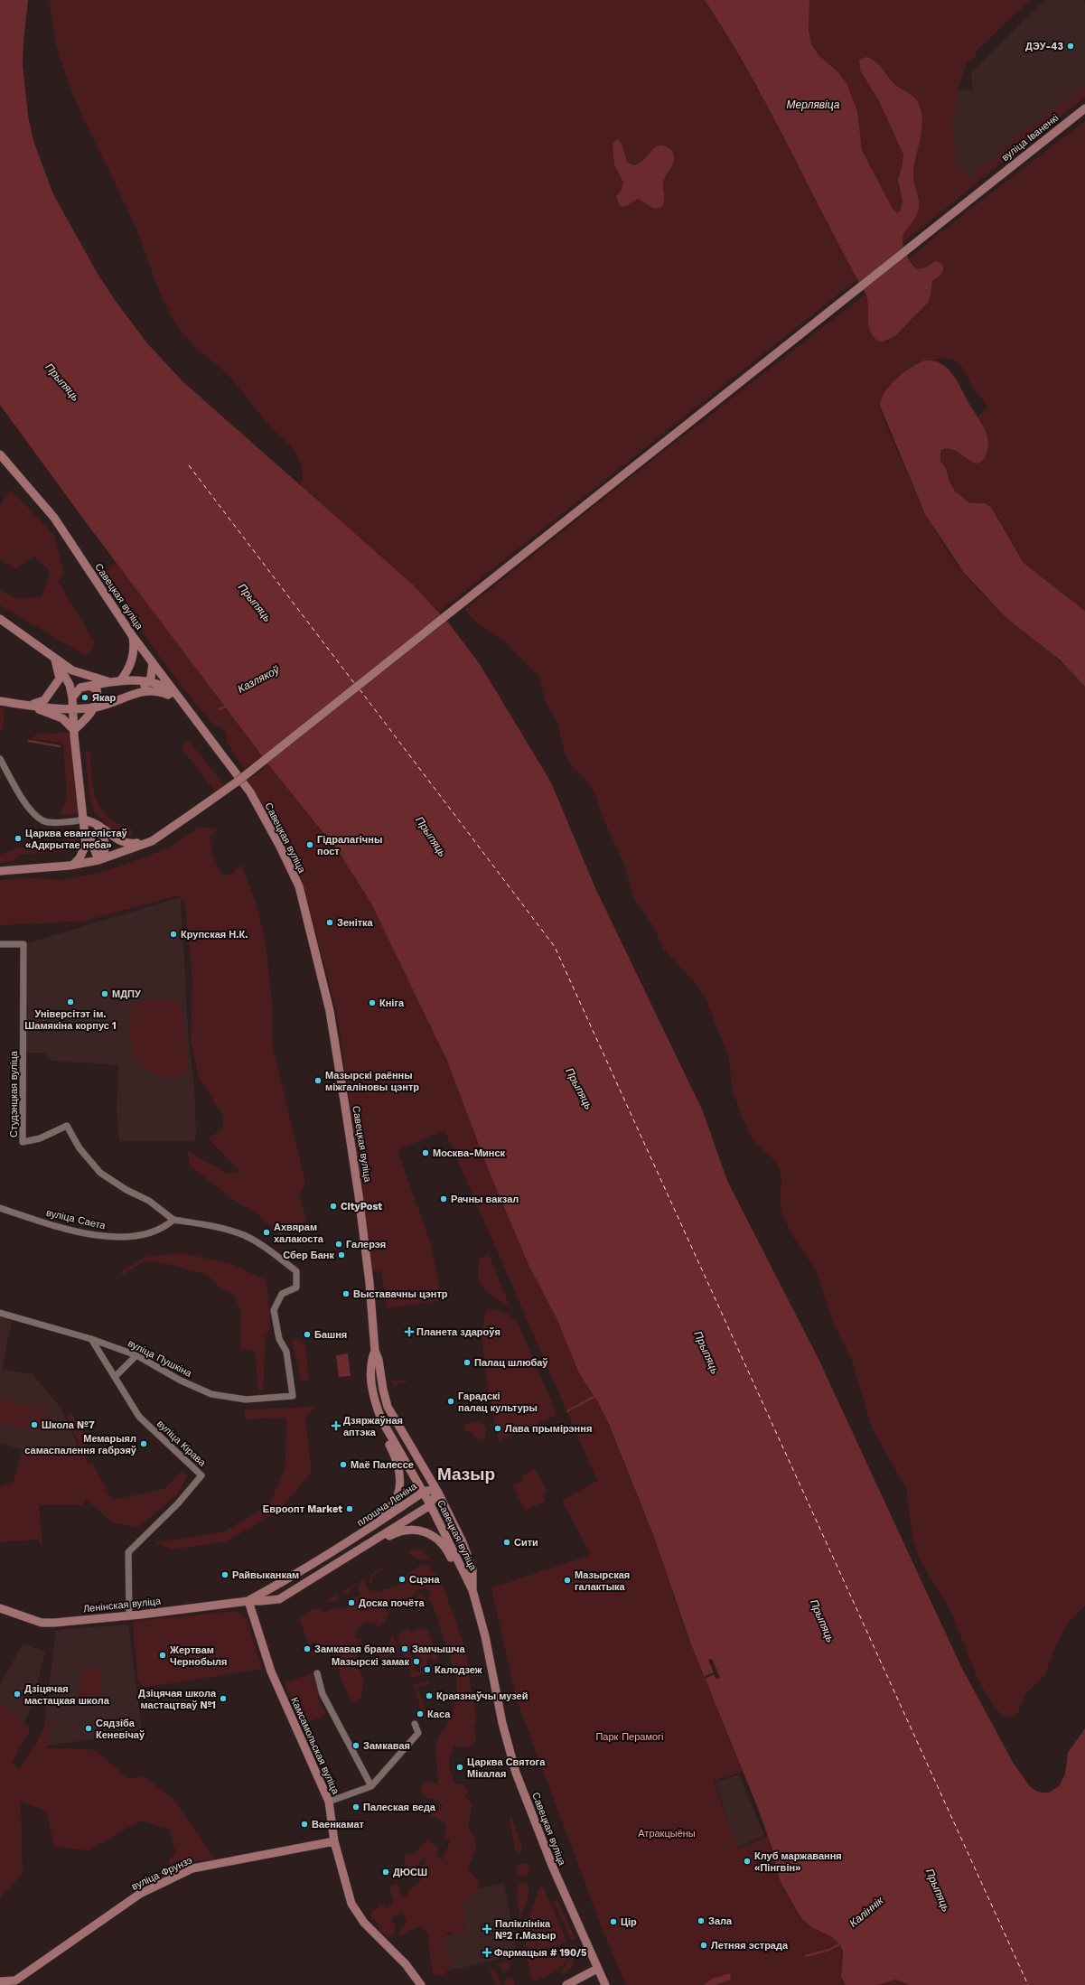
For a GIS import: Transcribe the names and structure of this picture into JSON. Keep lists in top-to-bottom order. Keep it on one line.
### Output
{"streets":{"main road":["вуліца Іваненкі","Савецкая вуліца","плошча Леніна","Ленінская вуліца","Камсамольская вуліца","вуліца Фрунзэ"],"street":["Студэнцкая вуліца","вуліца Саета","вуліца Пушкіна","вуліца Кірава"]},"crossings":[["Савецкая вуліца","плошча Леніна"],["Студэнцкая вуліца","вуліца Саета"],["Студэнцкая вуліца","вуліца Пушкіна"],["вуліца Саета","вуліца Пушкіна"],["вуліца Пушкіна","вуліца Кірава"],["вуліца Кірава","Ленінская вуліца"],["плошча Леніна","Ленінская вуліца"],["плошча Леніна","Камсамольская вуліца"],["Ленінская вуліца","Камсамольская вуліца"],["Камсамольская вуліца","вуліца Фрунзэ"]],"districts":["Мазыр"],"water":["Мерлявіца","Прыпяць","Казлякоў","Каліннік"],"parks":["Парк Перамогі","Атракцыёны"],"places":{"other":["ДЭУ-43","Якар","Царква евангелістаў «Адкрытае неба»","Гідралагічны пост","Зенітка","Крупская Н.К.","МДПУ","Універсітэт ім. Шамякіна корпус 1","Кніга","Мазырскі раённы міжгаліновы цэнтр","Москва-Минск","Рачны вакзал","CityPost","Ахвярам халакоста","Галерэя","Сбер Банк","Выставачны цэнтр","Башня","Палац шлюбаў","Гарадскі палац культуры","Школа №7","Лава прымірэння","Мемарыял самаспалення габрэяў","Маё Палессе","Евроопт Market","Сити","Райвыканкам","Сцэна","Мазырская галактыка","Доска почёта","Замкавая брама","Замчышча","Жертвам Чернобыля","Мазырскі замак","Калодзеж","Дзіцячая мастацкая школа","Краязнаўчы музей","Дзіцячая школа мастацтваў №1","Каса","Сядзіба Кеневічаў","Замкавая","Царква Святога Мікалая","Палеская веда","Ваенкамат","Клуб маржавання «Пінгвін»","ДЮСШ","Зала","Цір","Летняя эстрада"],"health":["Планета здароўя","Дзяржаўная аптэка","Паліклініка №2 г.Мазыр","Фармацыя # 190/5"]}}
